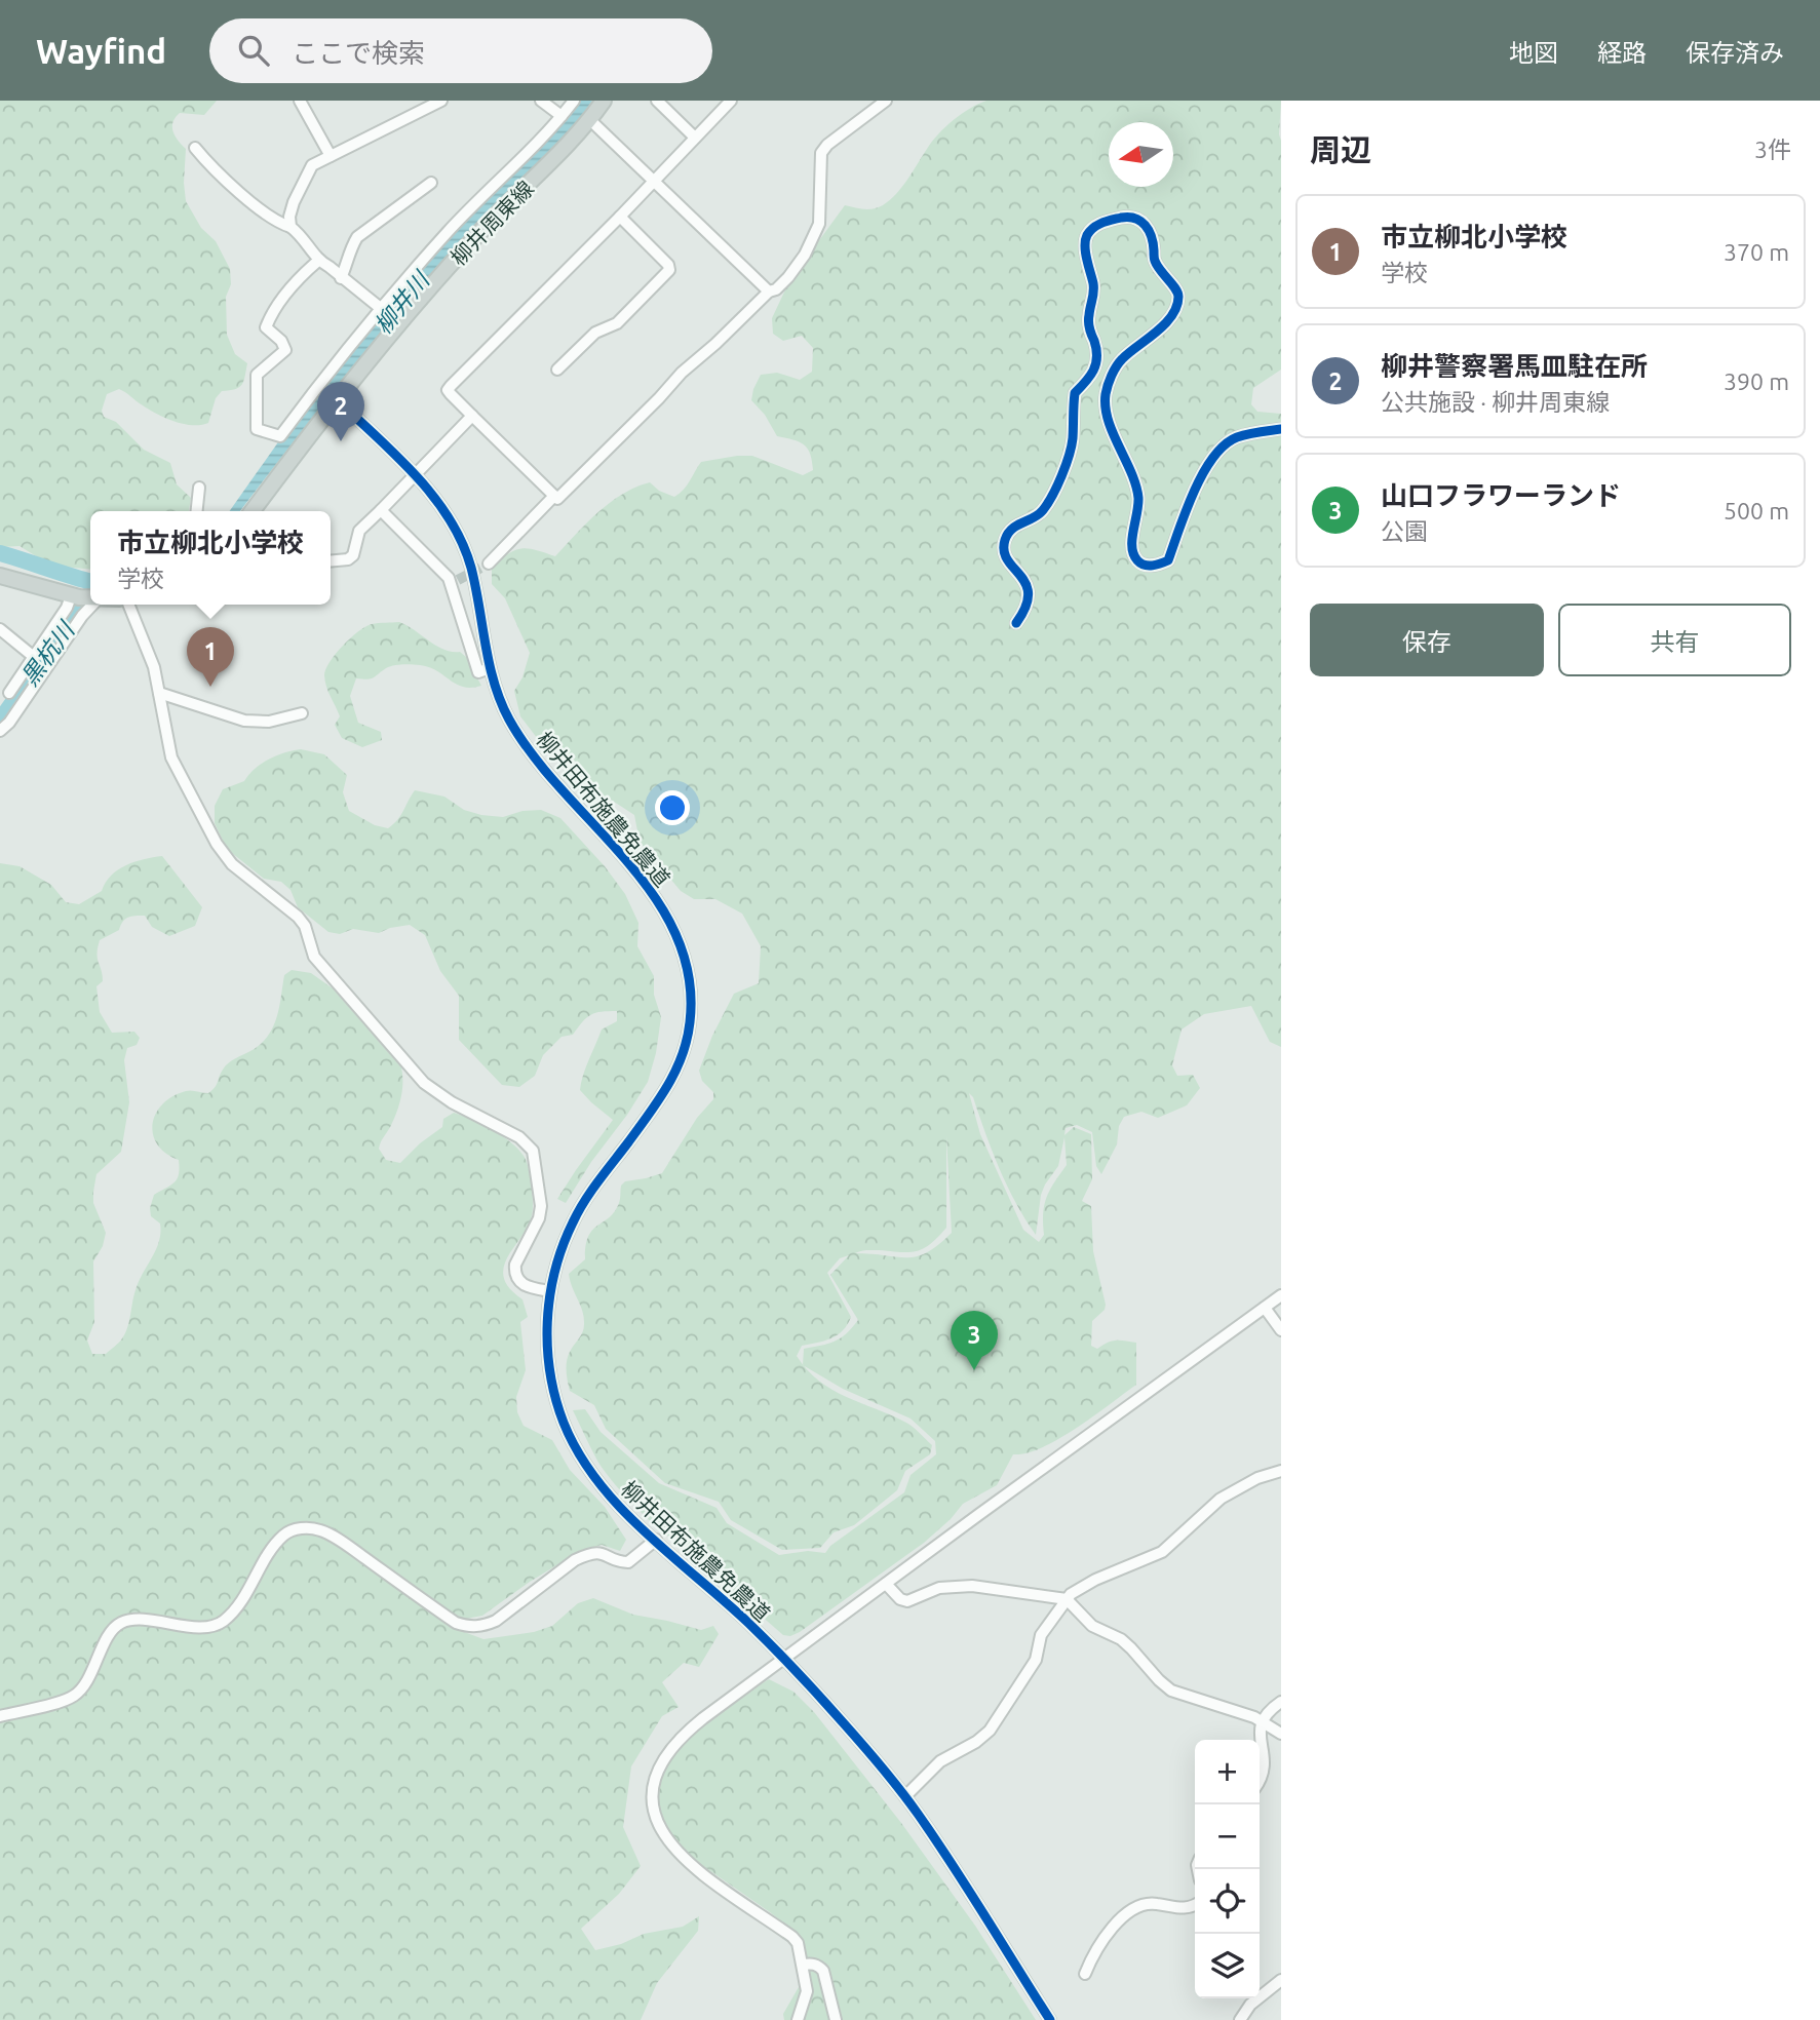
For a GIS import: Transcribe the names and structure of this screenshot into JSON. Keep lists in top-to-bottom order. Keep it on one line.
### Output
{"streets":{"main road":["柳井周東線"],"street":["柳井田布施農免農道"]},"crossings":[["柳井周東線","柳井田布施農免農道"]],"water":["柳井川","黒杭川"],"north":"left","page":{"header":"Wayfind","search":"ここで検索","nav":["地図","経路","保存済み"],"heading":["周辺","3件"],"list":[{"mark":"1","name":"市立柳北小学校","note":"学校","value":"370 m"},{"mark":"2","name":"柳井警察署馬皿駐在所","note":"公共施設 · 柳井周東線","value":"390 m"},{"mark":"3","name":"山口フラワーランド","note":"公園","value":"500 m"}],"pins":["2","1","3"],"popup":["市立柳北小学校","学校"],"buttons":["保存","共有"],"map_buttons":["+","−"]}}
